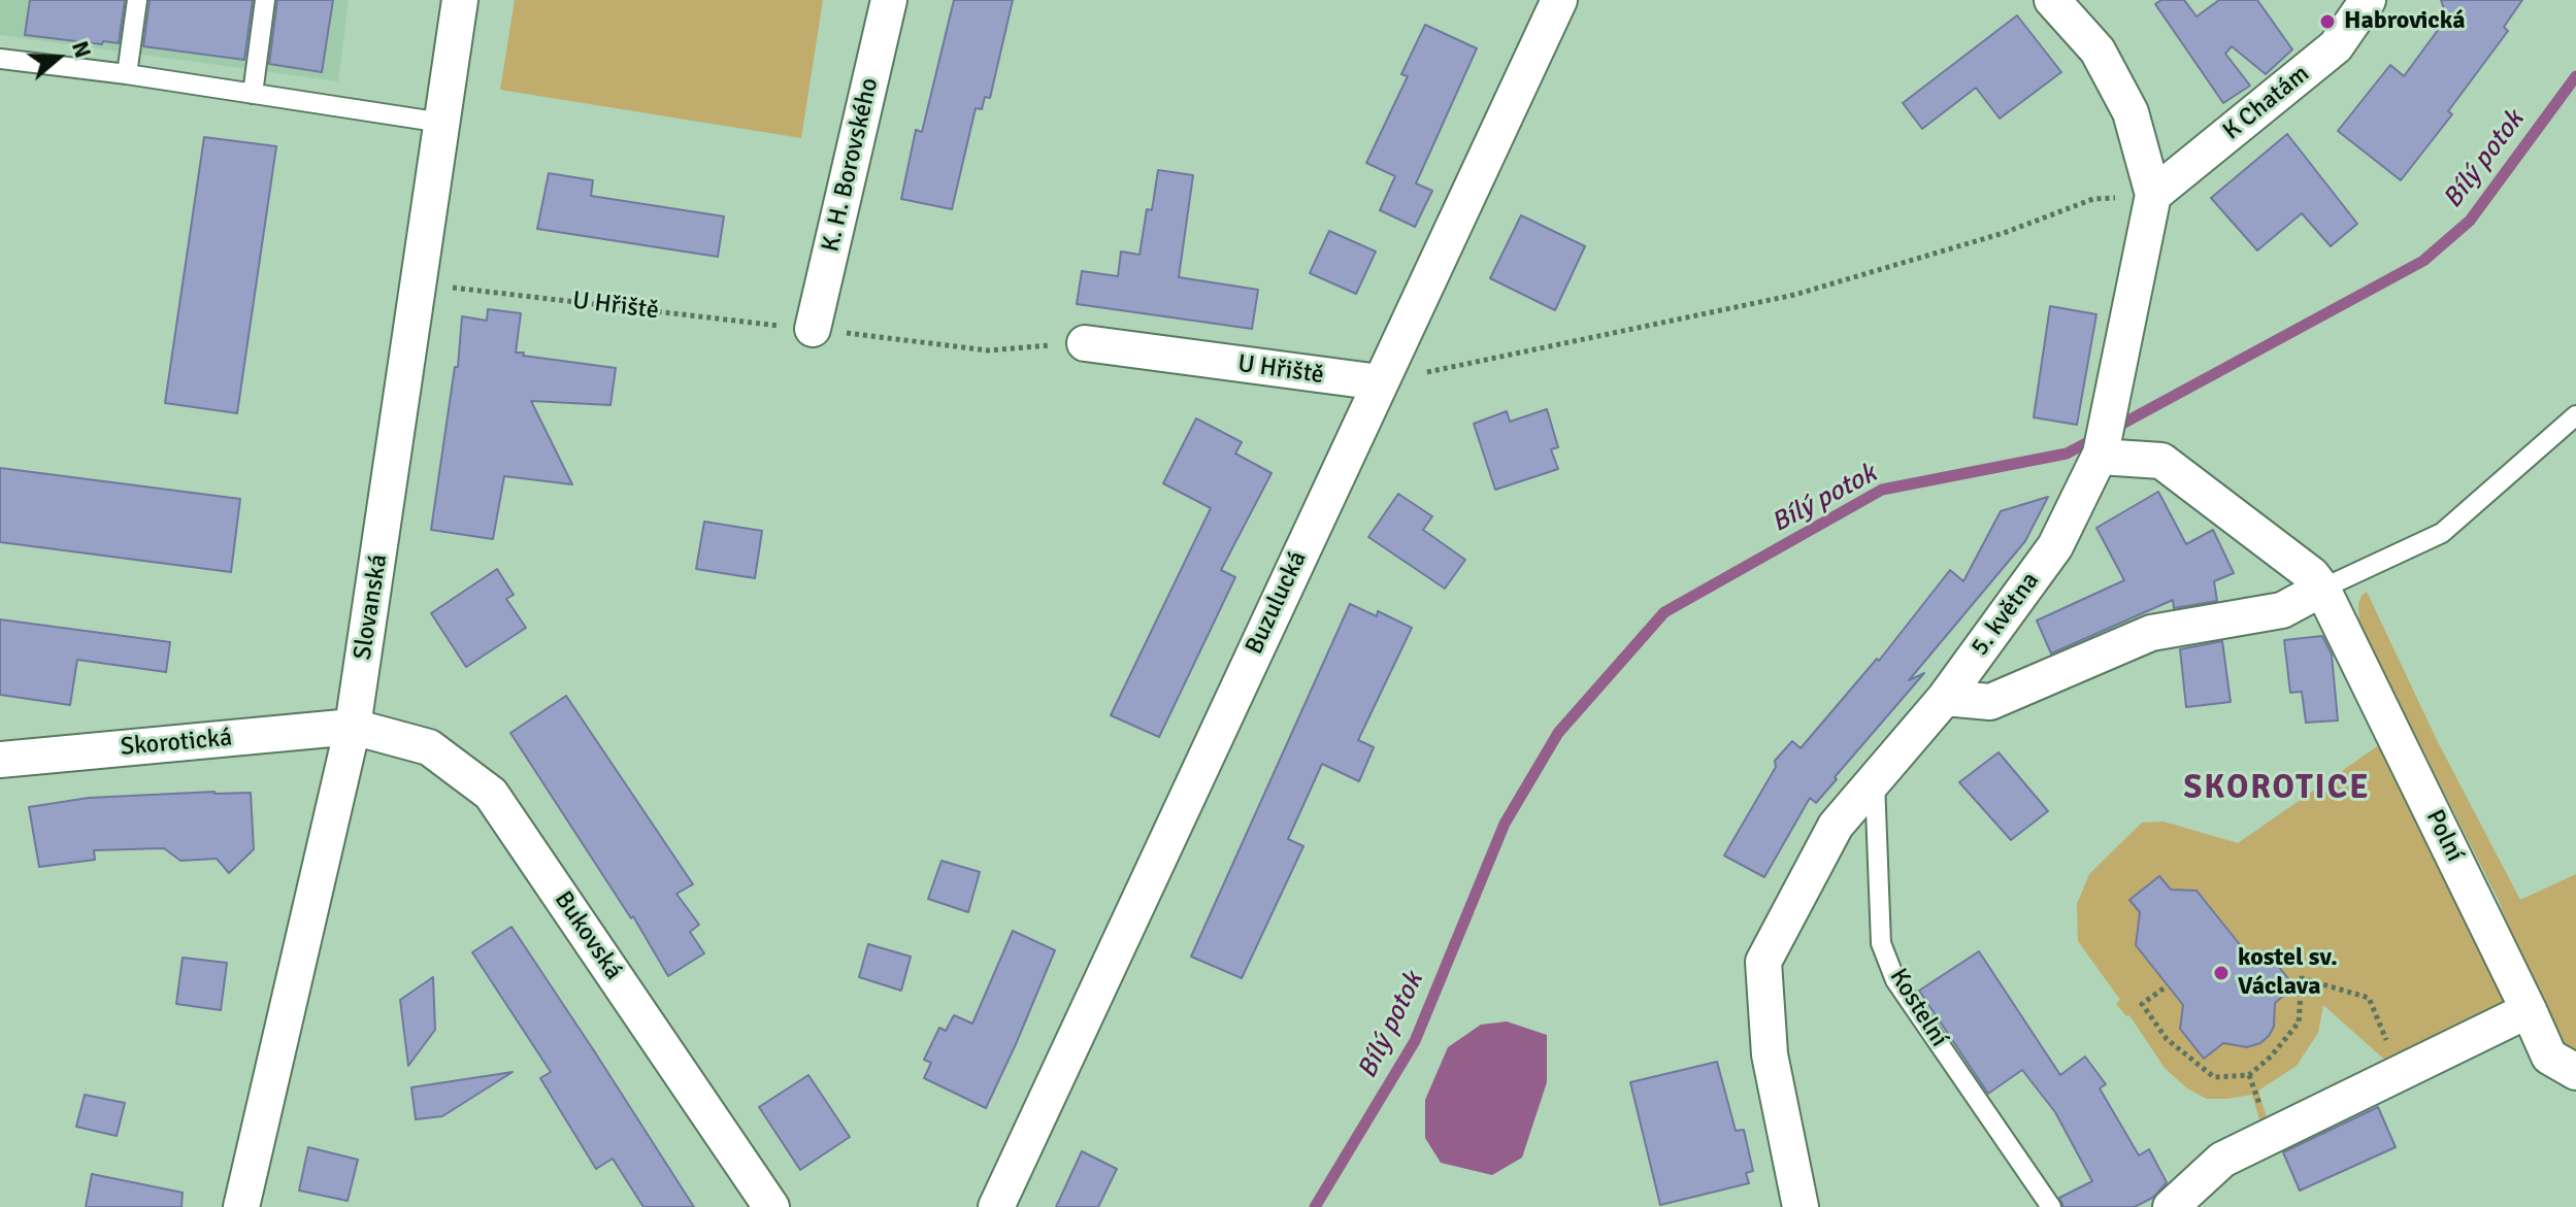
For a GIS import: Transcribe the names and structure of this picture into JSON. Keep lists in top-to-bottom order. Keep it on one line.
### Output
{"streets":{"street":["K Chatám","K. H. Borovského","U Hřiště","Buzulucká","Slovanská","5. května","Skorotická","Polní","Bukovská"],"lane":["Kostelní"]},"crossings":[["K Chatám","5. května"],["K. H. Borovského","U Hřiště"],["U Hřiště","Buzulucká"],["U Hřiště","Slovanská"],["Slovanská","Skorotická"],["Slovanská","Bukovská"],["5. května","Polní"],["5. května","Kostelní"],["Skorotická","Bukovská"]],"districts":["SKOROTICE"],"water":["Bílý potok"],"places":["Habrovická","kostel sv. Václava"],"north":"right"}
